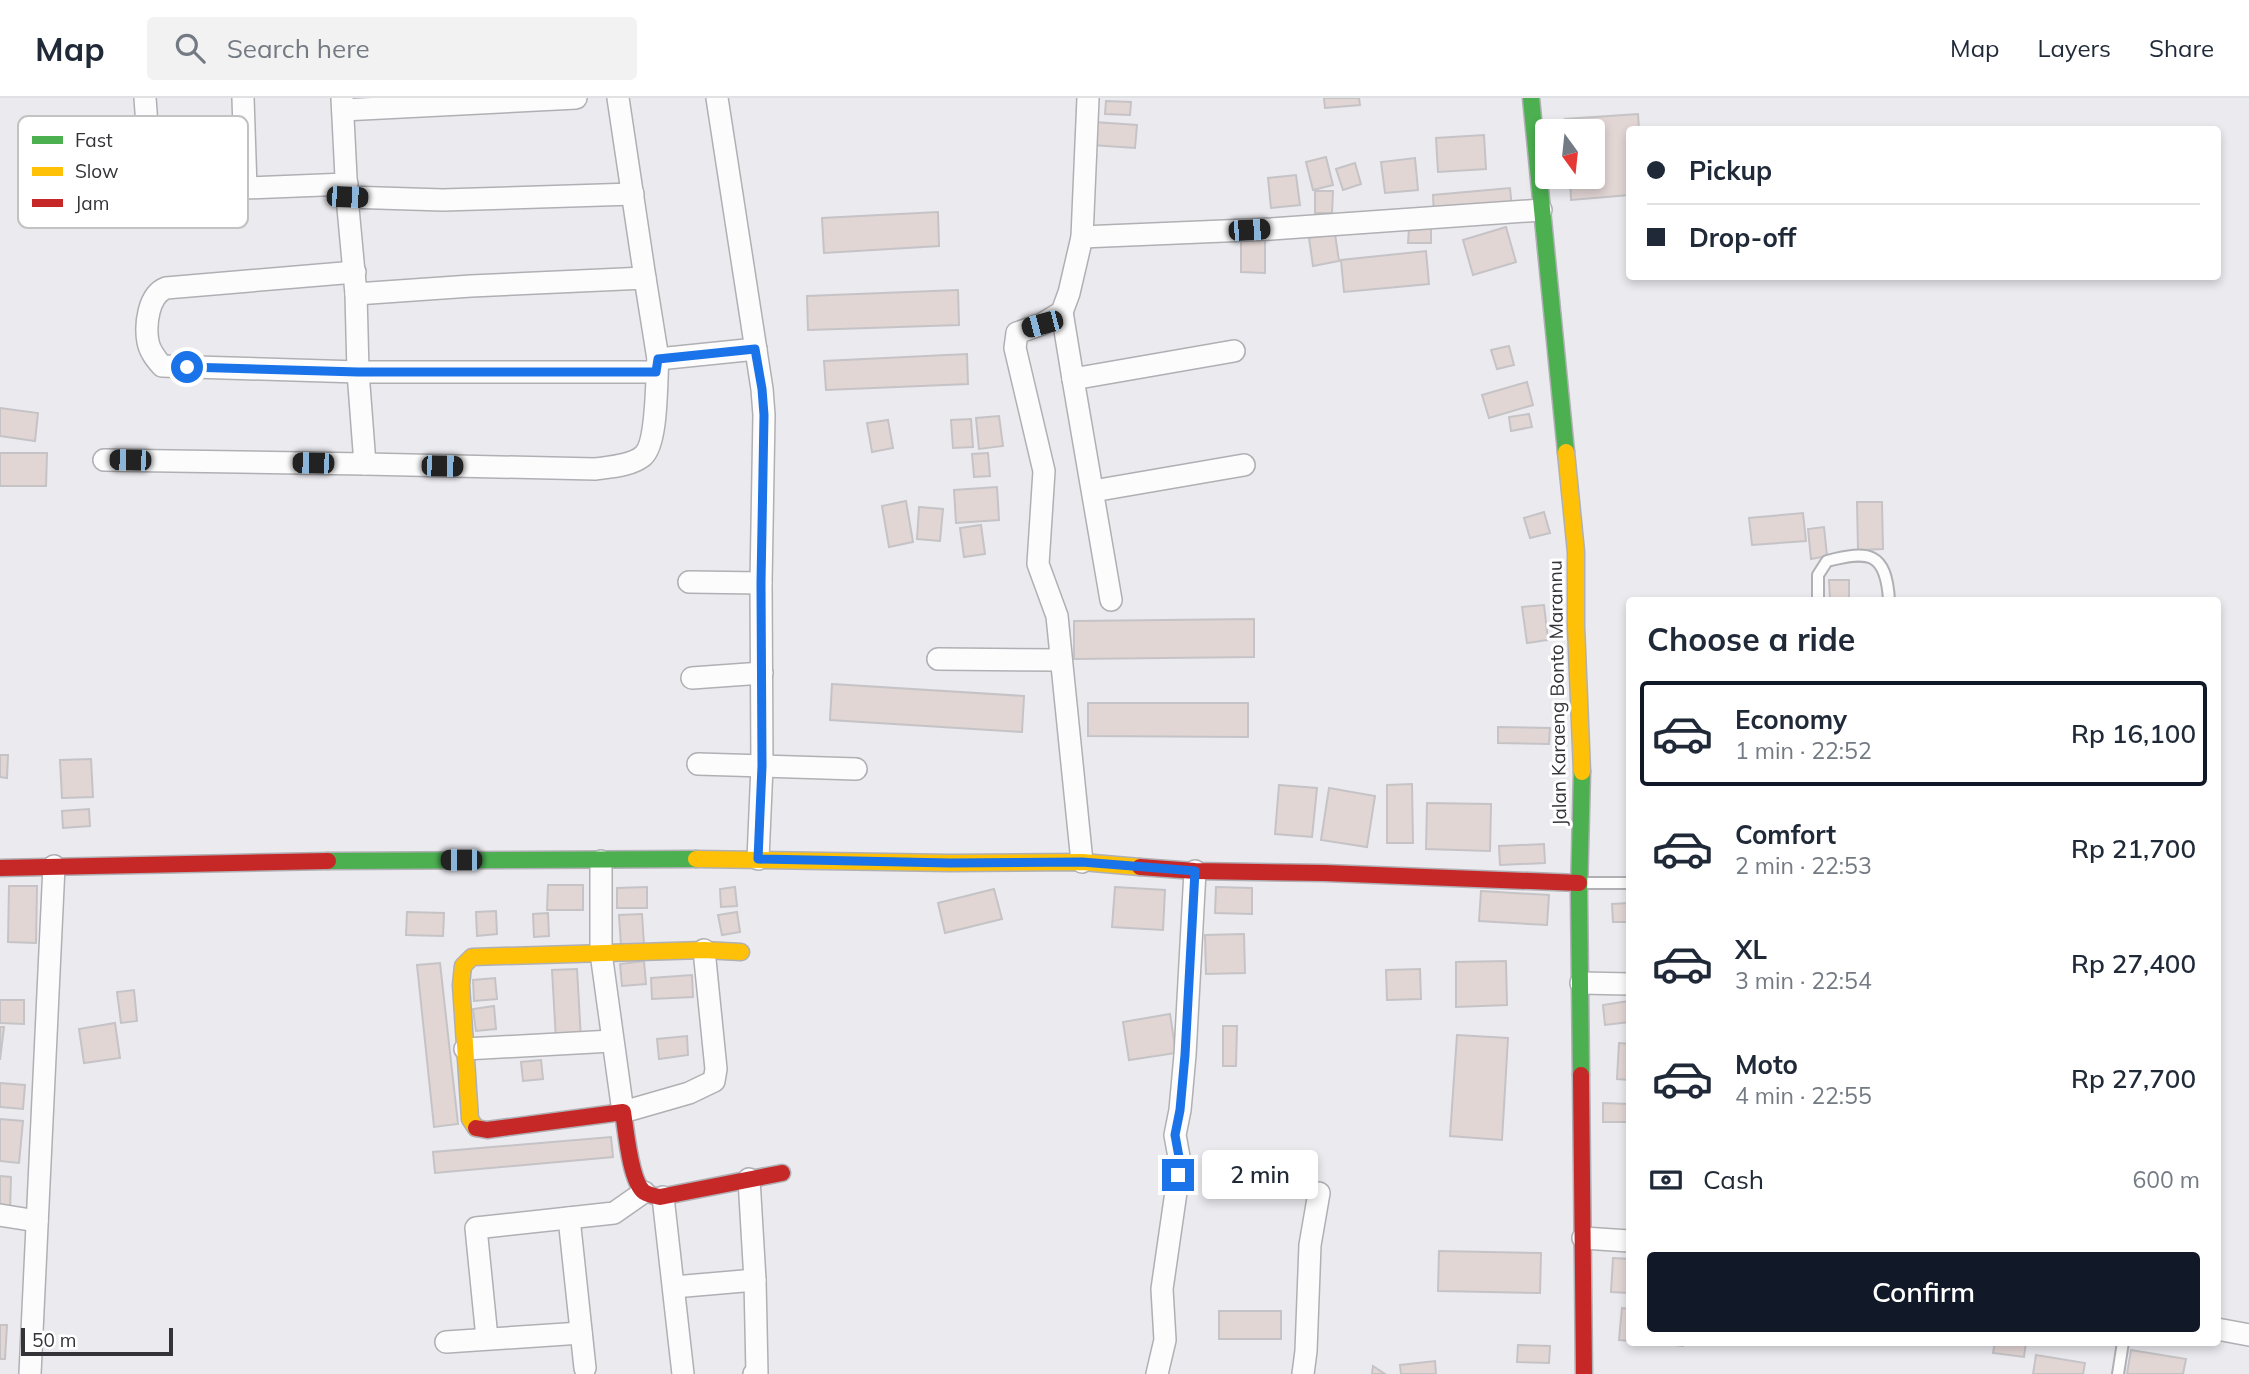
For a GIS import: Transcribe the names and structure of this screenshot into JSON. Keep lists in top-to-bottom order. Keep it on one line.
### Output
{"streets":{"street":["Jalan Karaeng Bonto Marannu"]},"legend":["Fast","Slow","Jam"],"scale_bar":"50 m","north":"bottom","page":{"header":"Map","search":"Search here","nav":["Map","Layers","Share"],"banner":["Pickup","Drop-off"],"heading":"Choose a ride","list":[{"name":"Economy","note":"1 min · 22:52","value":"Rp 16,100"},{"name":"Comfort","note":"2 min · 22:53","value":"Rp 21,700"},{"name":"XL","note":"3 min · 22:54","value":"Rp 27,400"},{"name":"Moto","note":"4 min · 22:55","value":"Rp 27,700"}],"pay":["Cash","600 m"],"bubble":"2 min","buttons":"Confirm","scale":"50 m"}}
